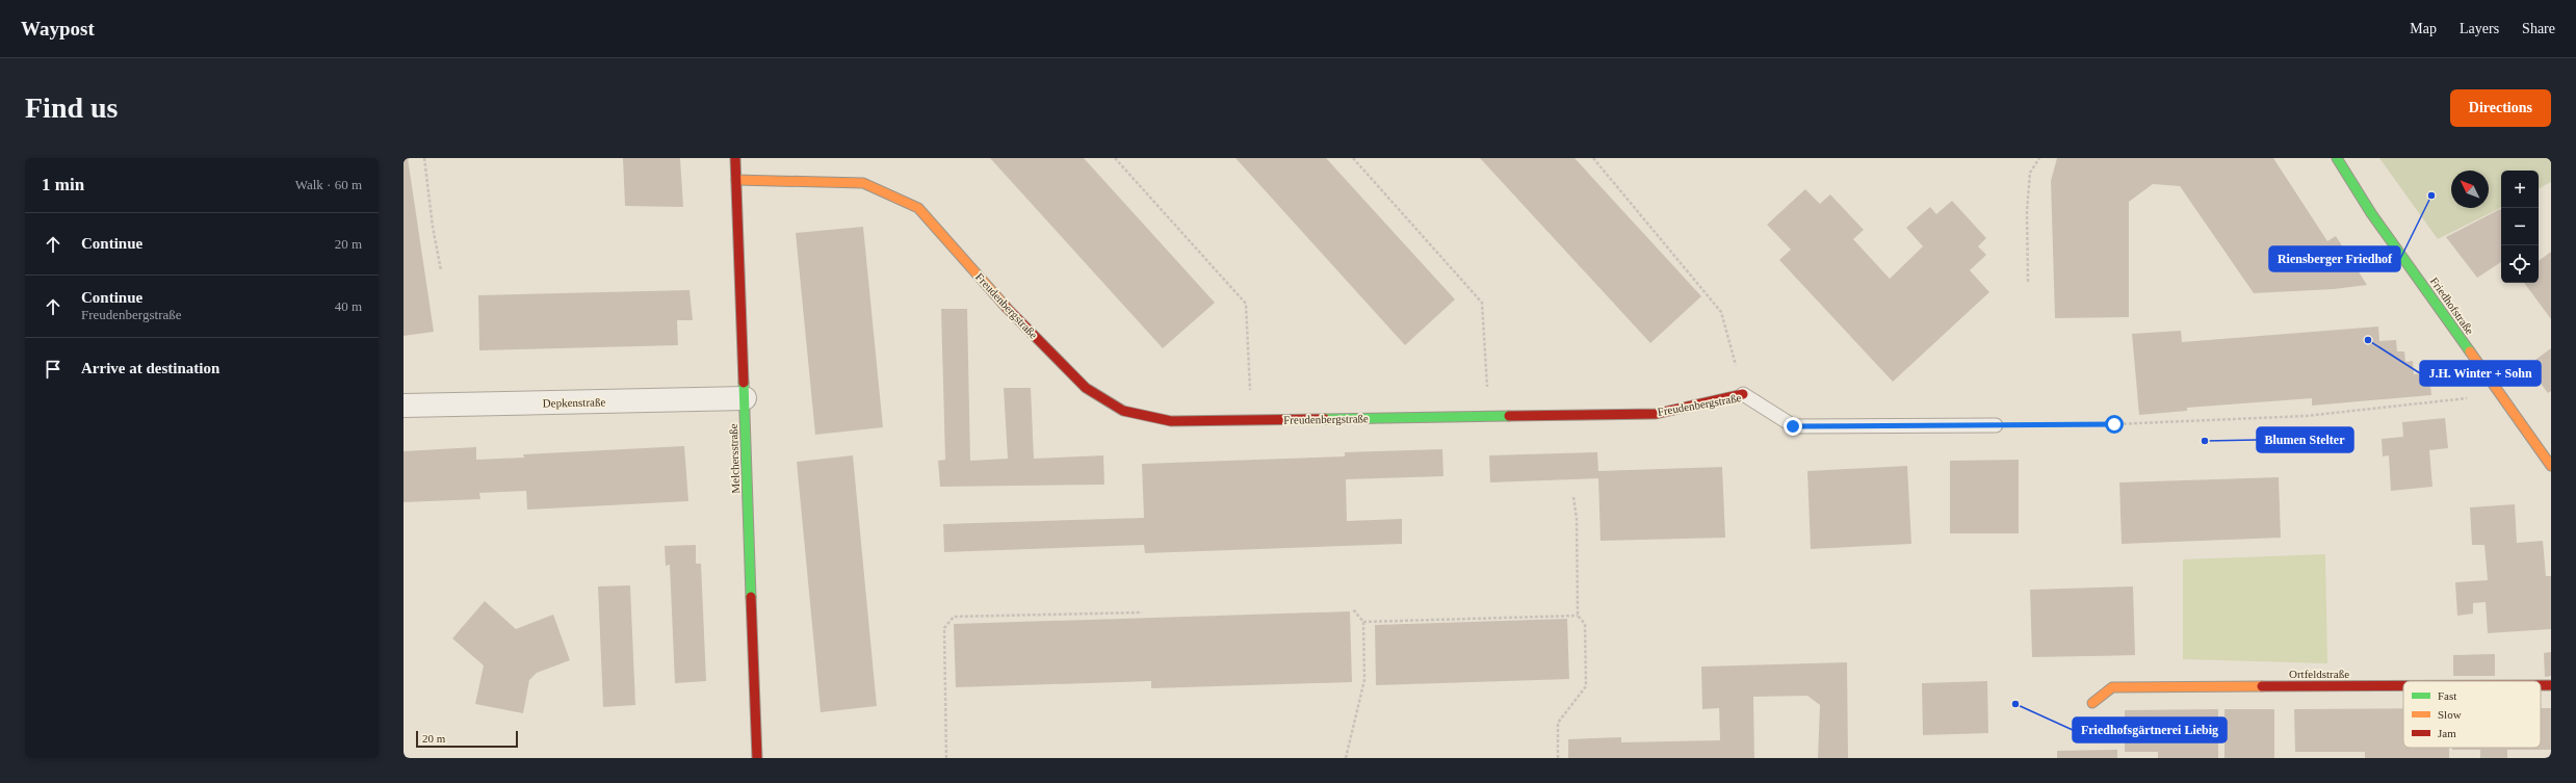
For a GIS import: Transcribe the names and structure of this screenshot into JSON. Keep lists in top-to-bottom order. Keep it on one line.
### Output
{"streets":{"street":["Freudenbergstraße","Friedhofstraße","Depkenstraße","Melchersstraße","Ortfeldstraße"]},"crossings":[["Freudenbergstraße","Melchersstraße"],["Depkenstraße","Melchersstraße"]],"places":["Riensberger Friedhof","J.H. Winter + Sohn","Blumen Stelter","Friedhofsgärtnerei Liebig"],"legend":["Fast","Slow","Jam"],"scale_bar":"20 m","north":"top left","page":{"header":"Waypost","nav":["Map","Layers","Share"],"buttons":"Directions","title":"Find us","heading":["1 min","Walk · 60 m"],"map_buttons":["+","−"],"list":[["Continue","20 m"],["Continue","Freudenbergstraße","40 m"],"Arrive at destination"],"scale":"20 m"}}
